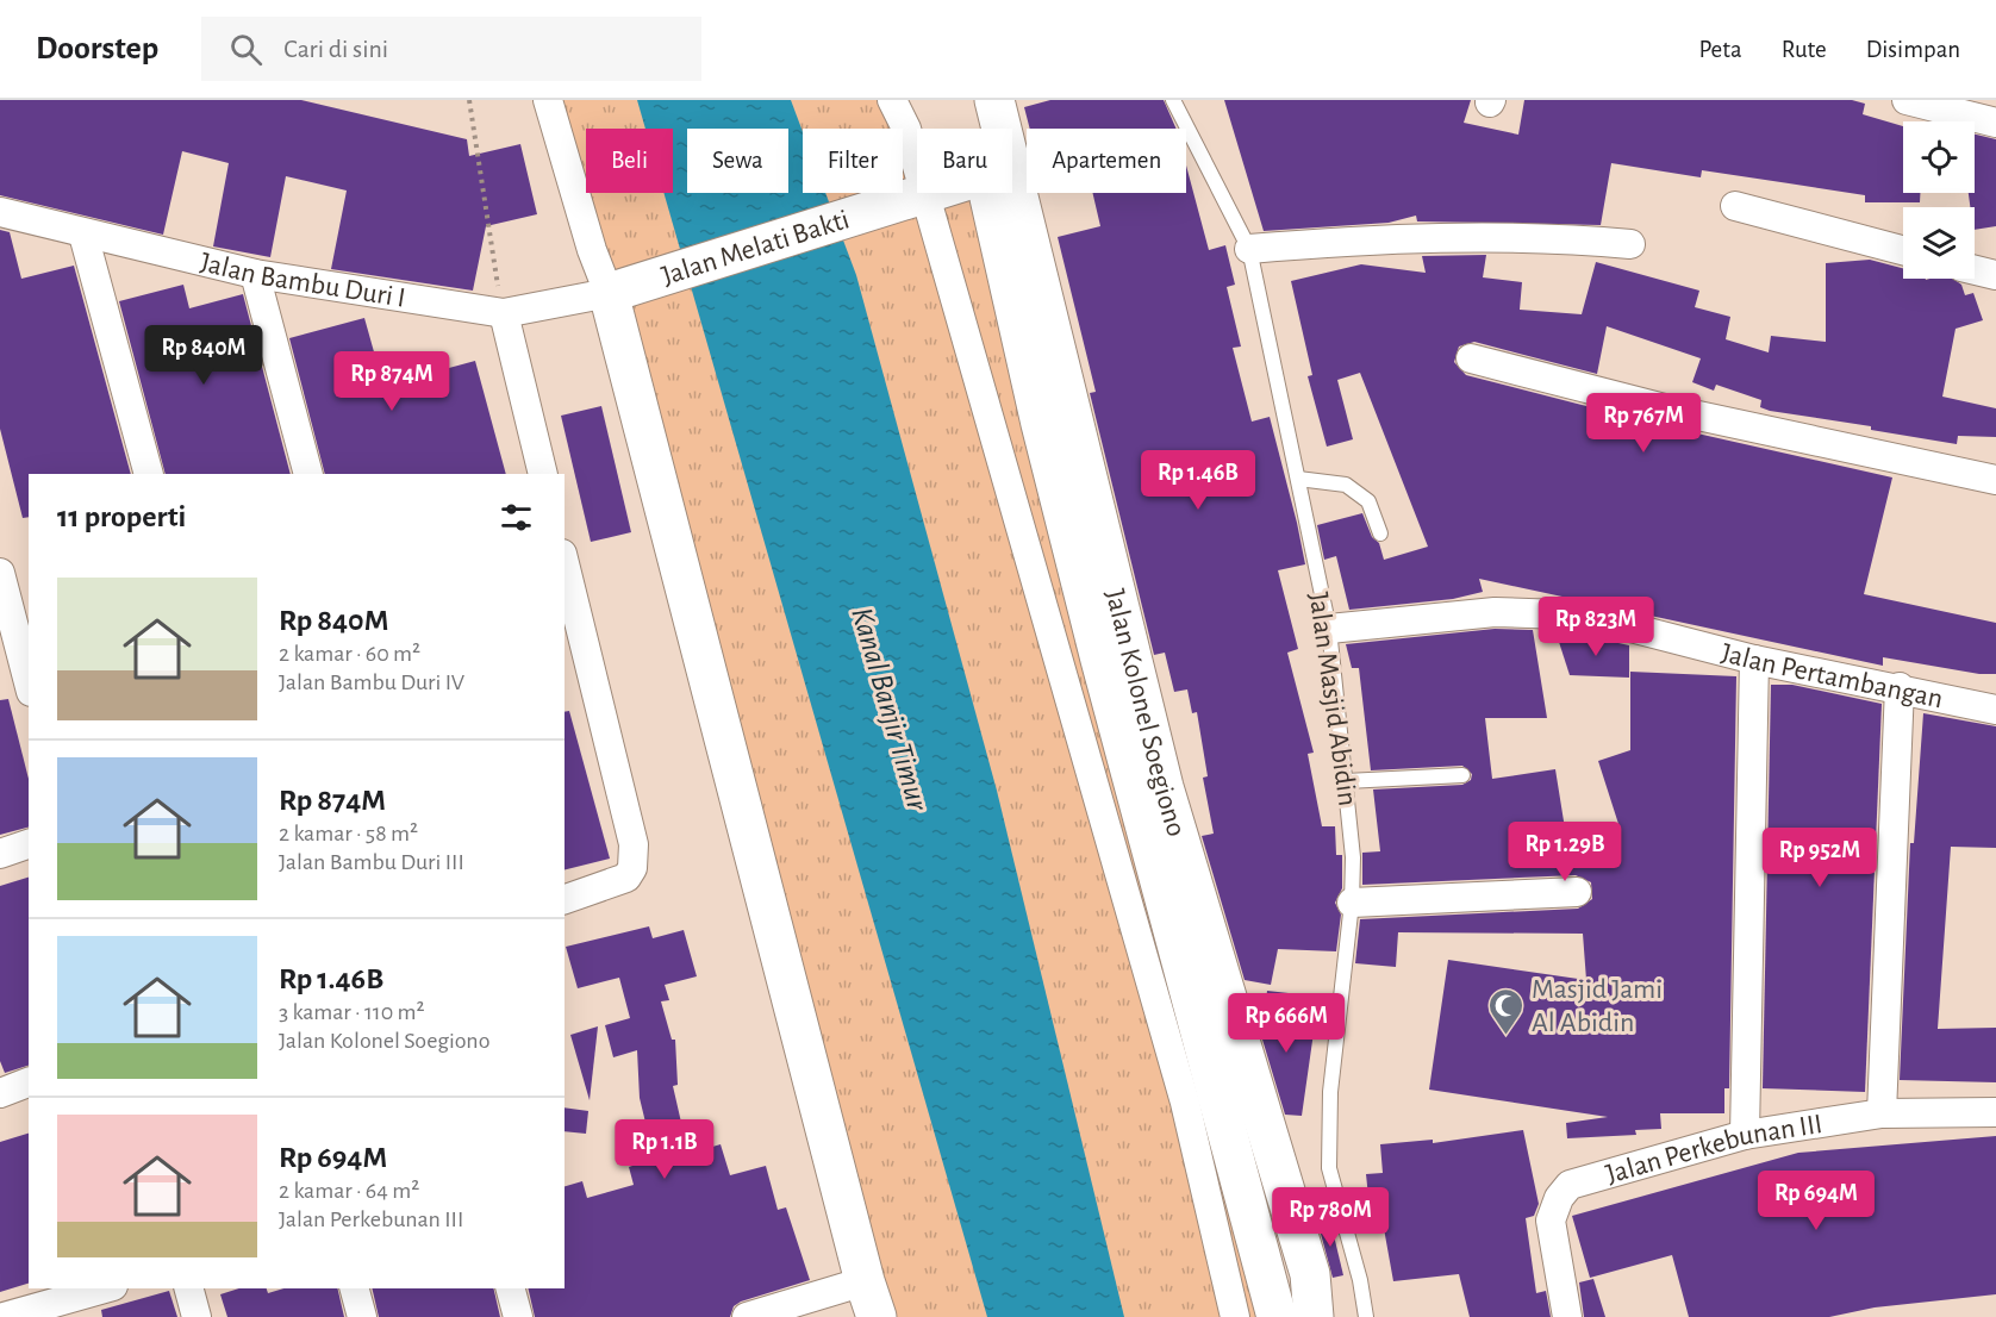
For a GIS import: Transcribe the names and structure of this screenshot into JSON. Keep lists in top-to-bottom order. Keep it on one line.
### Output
{"streets":{"main road":["Jalan Melati Bakti","Jalan Kolonel Soegiono"],"street":["Jalan Bambu Duri I","Jalan Pertambangan","Jalan Perkebunan III"],"lane":["Jalan Masjid Abidin"]},"crossings":[["Jalan Melati Bakti","Jalan Bambu Duri I"],["Jalan Pertambangan","Jalan Masjid Abidin"]],"water":["Kanal Banjir Timur"],"places":{"mosque":["Masjid Jami Al Abidin"]},"page":{"header":"Doorstep","search":"Cari di sini","nav":["Peta","Rute","Disimpan"],"chip":["Beli","Sewa","Filter","Baru","Apartemen"],"price":["Rp 840M","Rp 874M","Rp 767M","Rp 1.46B","Rp 823M","Rp 1.29B","Rp 952M","Rp 666M","Rp 1.1B","Rp 694M","Rp 780M"],"heading":"11 properti","list":[{"name":"Rp 840M","note":"2 kamar · 60 m² · Jalan Bambu Duri IV"},{"name":"Rp 874M","note":"2 kamar · 58 m² · Jalan Bambu Duri III"},{"name":"Rp 1.46B","note":"3 kamar · 110 m² · Jalan Kolonel Soegiono"},{"name":"Rp 694M","note":"2 kamar · 64 m² · Jalan Perkebunan III"}]}}
